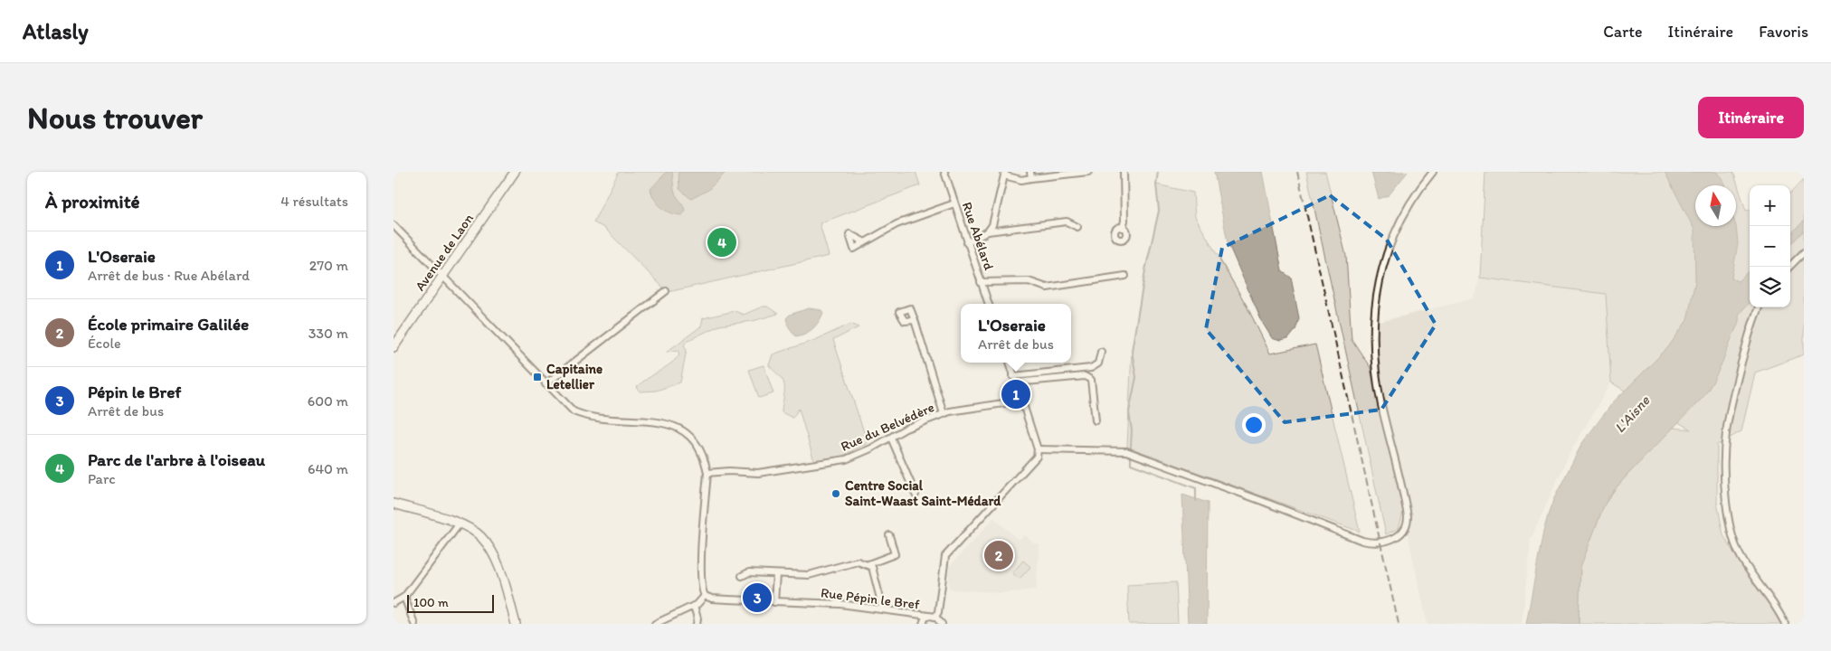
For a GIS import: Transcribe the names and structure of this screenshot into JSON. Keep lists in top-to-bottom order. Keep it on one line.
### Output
{"streets":{"main road":["Avenue de Laon"],"street":["Rue Abélard","Rue du Belvédère","Rue Pépin le Bref"]},"water":["L'Aisne"],"places":{"transit":["Capitaine Letellier"],"other":["Centre Social Saint-Waast Saint-Médard"]},"scale_bar":"100 m","north":"top","page":{"header":"Atlasly","nav":["Carte","Itinéraire","Favoris"],"buttons":"Itinéraire","title":"Nous trouver","heading":["À proximité","4 résultats"],"map_buttons":["+","−"],"pins":["4","1","2","3"],"list":[{"mark":"1","name":"L'Oseraie","note":"Arrêt de bus · Rue Abélard","value":"270 m"},{"mark":"2","name":"École primaire Galilée","note":"École","value":"330 m"},{"mark":"3","name":"Pépin le Bref","note":"Arrêt de bus","value":"600 m"},{"mark":"4","name":"Parc de l'arbre à l'oiseau","note":"Parc","value":"640 m"}],"popup":["L'Oseraie","Arrêt de bus"],"scale":"100 m"}}
